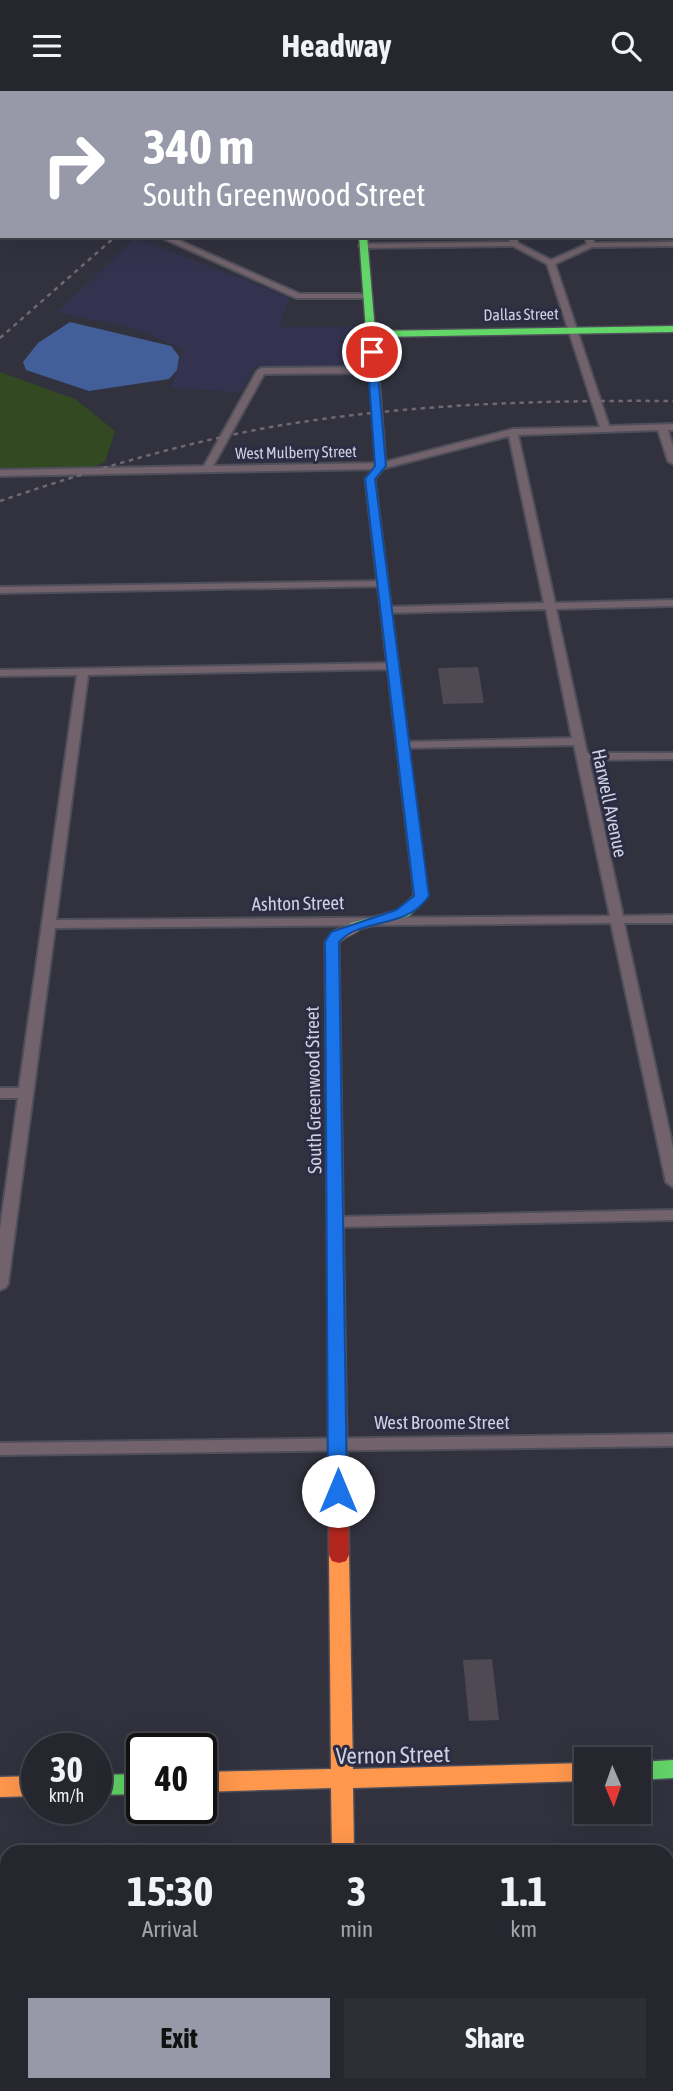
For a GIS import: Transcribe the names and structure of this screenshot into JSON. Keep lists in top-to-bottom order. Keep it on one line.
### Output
{"streets":{"street":["Dallas Street","West Mulberry Street","Harwell Avenue","Ashton Street","South Greenwood Street","West Broome Street","Vernon Street"]},"crossings":[["West Mulberry Street","Harwell Avenue"],["West Mulberry Street","South Greenwood Street"],["Harwell Avenue","Ashton Street"],["Ashton Street","South Greenwood Street"],["South Greenwood Street","West Broome Street"],["South Greenwood Street","Vernon Street"]],"north":"bottom","page":{"header":"Headway","turn":["340 m","South Greenwood Street"],"speed":"30 km/h","limit":"40","eta":["15:30","Arrival","3","min","1.1","km"],"buttons":["Exit","Share"]}}
